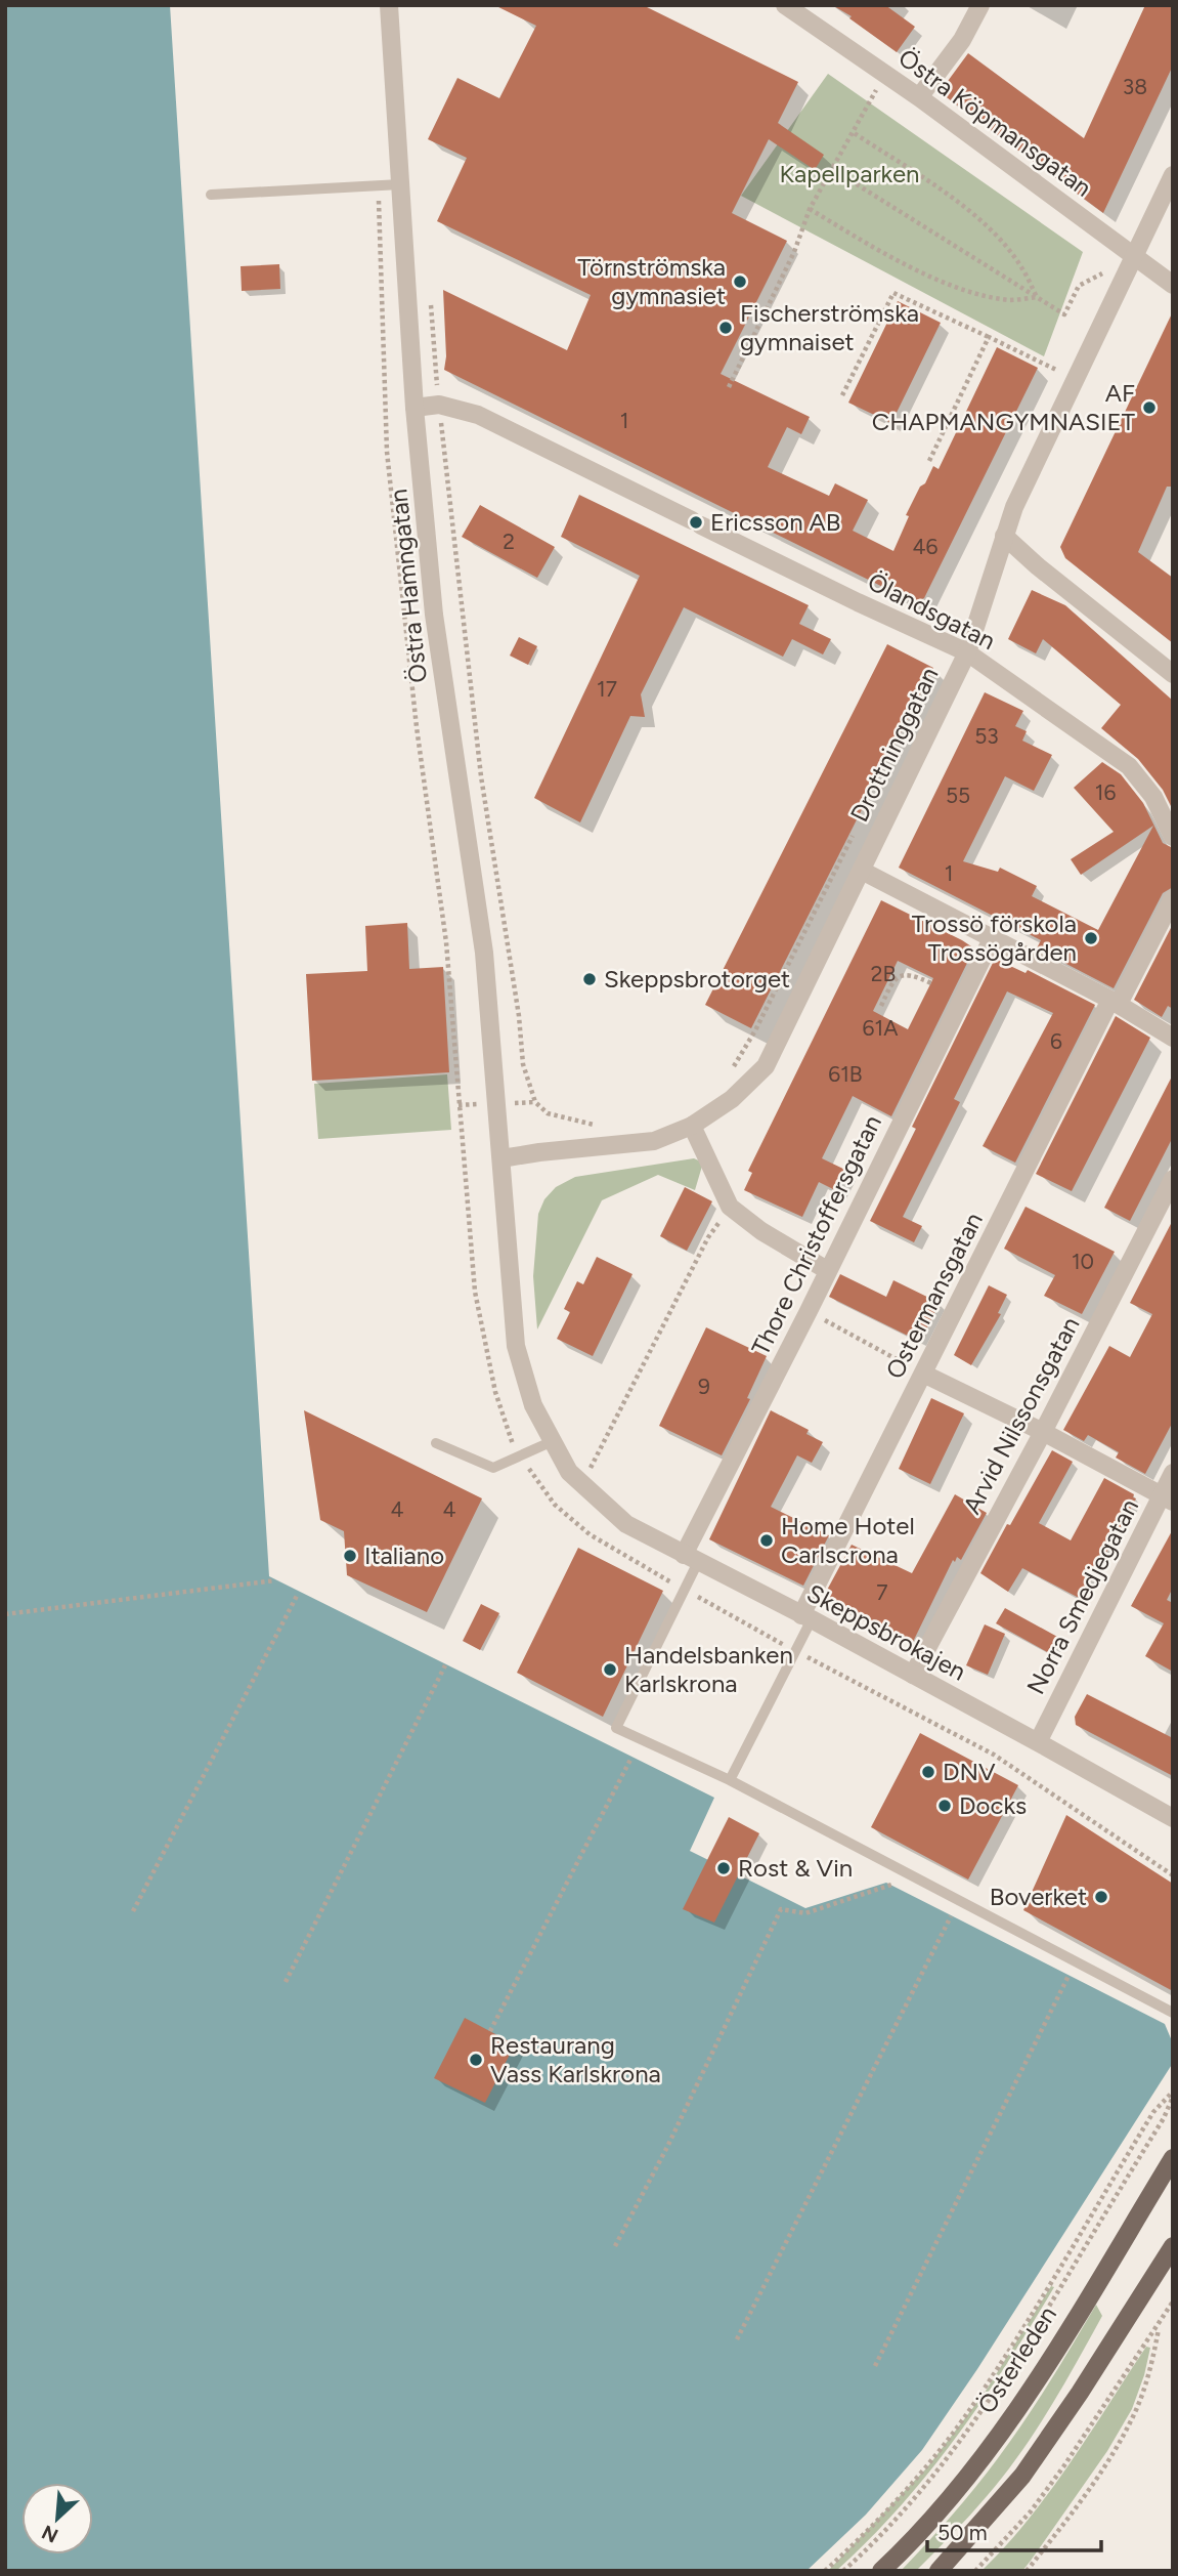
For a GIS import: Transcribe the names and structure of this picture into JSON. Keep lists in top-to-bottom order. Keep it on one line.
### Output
{"streets":{"main road":["Österleden"],"street":["Östra Köpmansgatan","Östra Hamngatan","Ölandsgatan","Drottninggatan","Thore Christoffersgatan","Ostermansgatan","Arvid Nilssonsgatan","Norra Smedjegatan","Skeppsbrokajen"]},"crossings":[["Östra Köpmansgatan","Drottninggatan"],["Östra Hamngatan","Ölandsgatan"],["Östra Hamngatan","Drottninggatan"],["Östra Hamngatan","Skeppsbrokajen"],["Ölandsgatan","Drottninggatan"],["Drottninggatan","Skeppsbrokajen"],["Thore Christoffersgatan","Skeppsbrokajen"],["Ostermansgatan","Skeppsbrokajen"],["Arvid Nilssonsgatan","Skeppsbrokajen"],["Norra Smedjegatan","Skeppsbrokajen"]],"parks":["Kapellparken"],"places":["Törnströmska gymnasiet","Fischerströmska gymnaiset","AF CHAPMANGYMNASIET","Ericsson AB","Trossö förskola Trossögården","Skeppsbrotorget","Home Hotel Carlscrona","Italiano","Handelsbanken Karlskrona","DNV","Docks","Rost & Vin","Boverket","Restaurang Vass Karlskrona"],"house_numbers":["38","1","2","46","17","53","16","55","1","2B","61A","6","61B","10","9","4","4","7"],"scale_bar":"50 m","north":"bottom left"}
